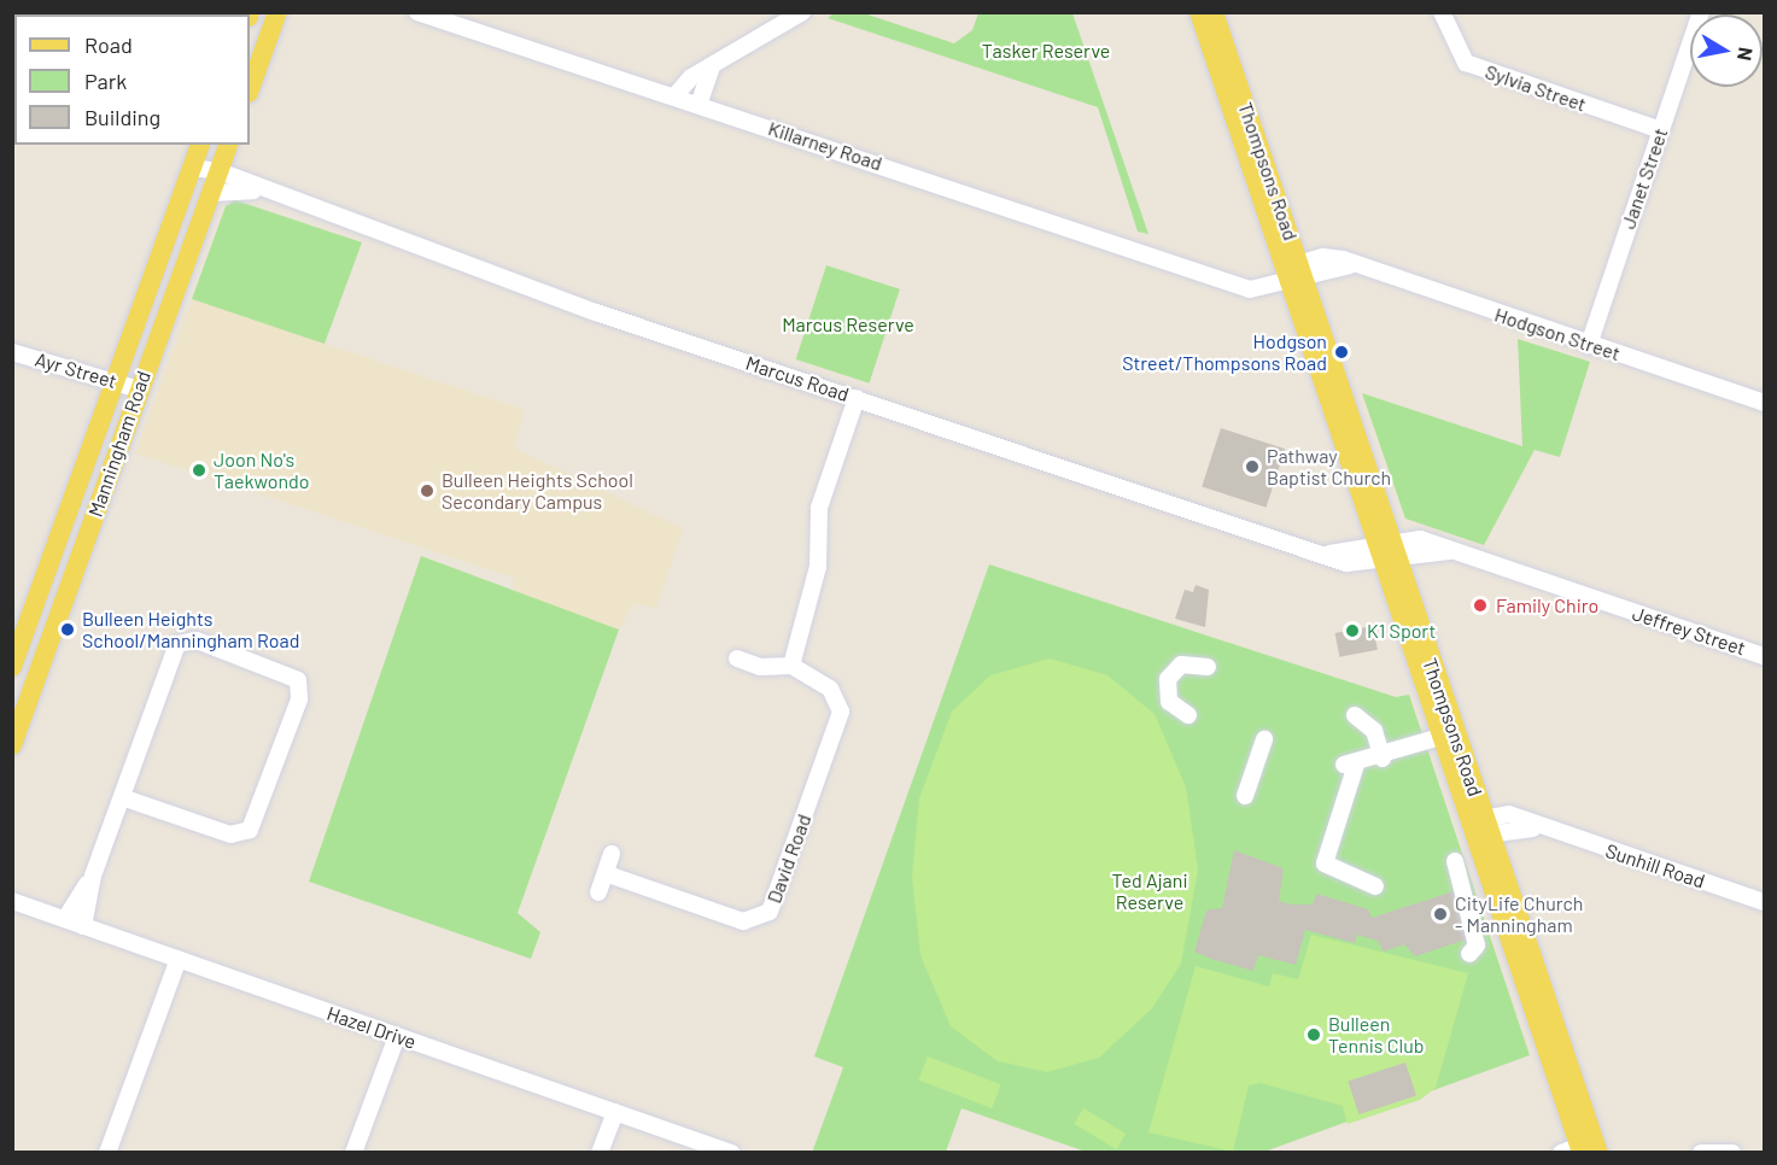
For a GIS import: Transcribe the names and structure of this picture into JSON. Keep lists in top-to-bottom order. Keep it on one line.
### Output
{"streets":{"main road":["Thompsons Road","Manningham Road"],"street":["Sylvia Street","Killarney Road","Janet Street","Hodgson Street","Ayr Street","Marcus Road","Jeffrey Street","David Road","Sunhill Road","Hazel Drive"]},"crossings":[["Sylvia Street","Janet Street"],["Killarney Road","Thompsons Road"],["Killarney Road","Hodgson Street"],["Thompsons Road","Hodgson Street"],["Thompsons Road","Marcus Road"],["Thompsons Road","Jeffrey Street"],["Thompsons Road","Sunhill Road"],["Janet Street","Hodgson Street"],["Ayr Street","Manningham Road"],["Marcus Road","Manningham Road"],["Marcus Road","Jeffrey Street"]],"parks":["Tasker Reserve","Marcus Reserve","Ted Ajani Reserve"],"places":["Hodgson Street/Thompsons Road","Pathway Baptist Church","Joon No's Taekwondo","Bulleen Heights School Secondary Campus","Family Chiro","Bulleen Heights School/Manningham Road","K1 Sport","CityLife Church - Manningham","Bulleen Tennis Club"],"legend":["Road","Park","Building"],"north":"right"}
